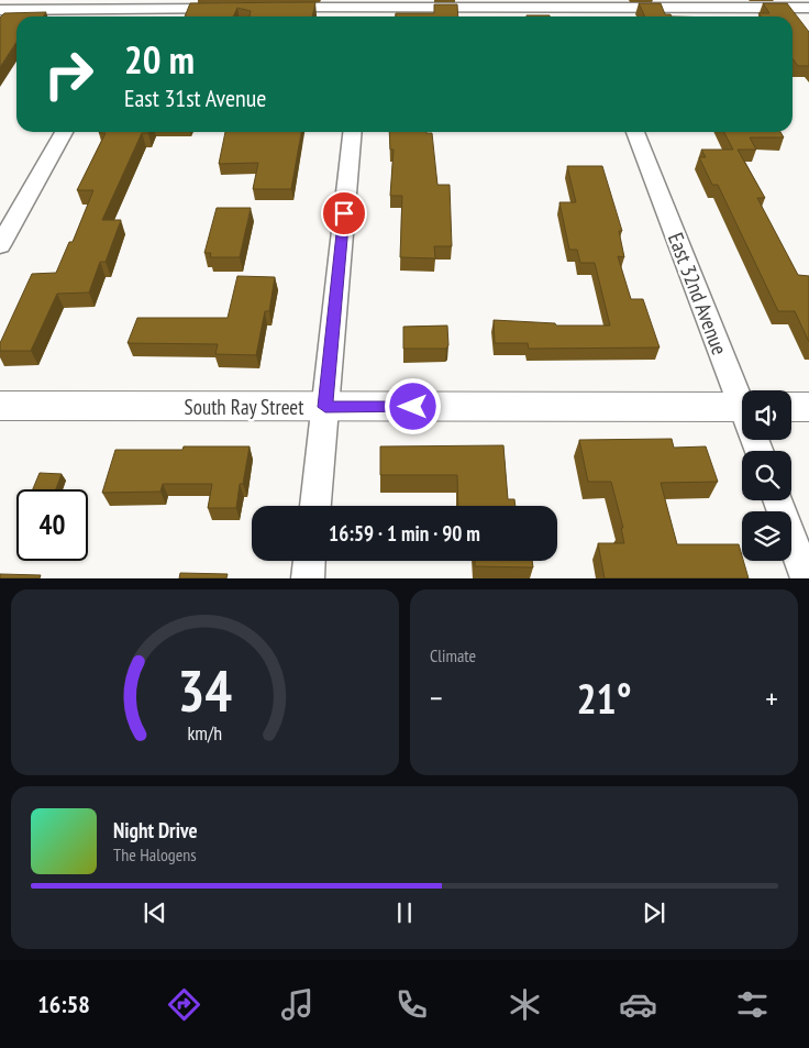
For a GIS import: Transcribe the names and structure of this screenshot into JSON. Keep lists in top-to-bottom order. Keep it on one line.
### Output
{"streets":{"street":["East 32nd Avenue","South Ray Street"]},"page":{"turn":["20 m","East 31st Avenue"],"limit":"40","trip":"16:59 · 1 min · 90 m","tile":"Climate","heat":["−","21°","+"],"song":["Night Drive","The Halogens"],"tabs":"16:58","gauge":["34","km/h"]}}
